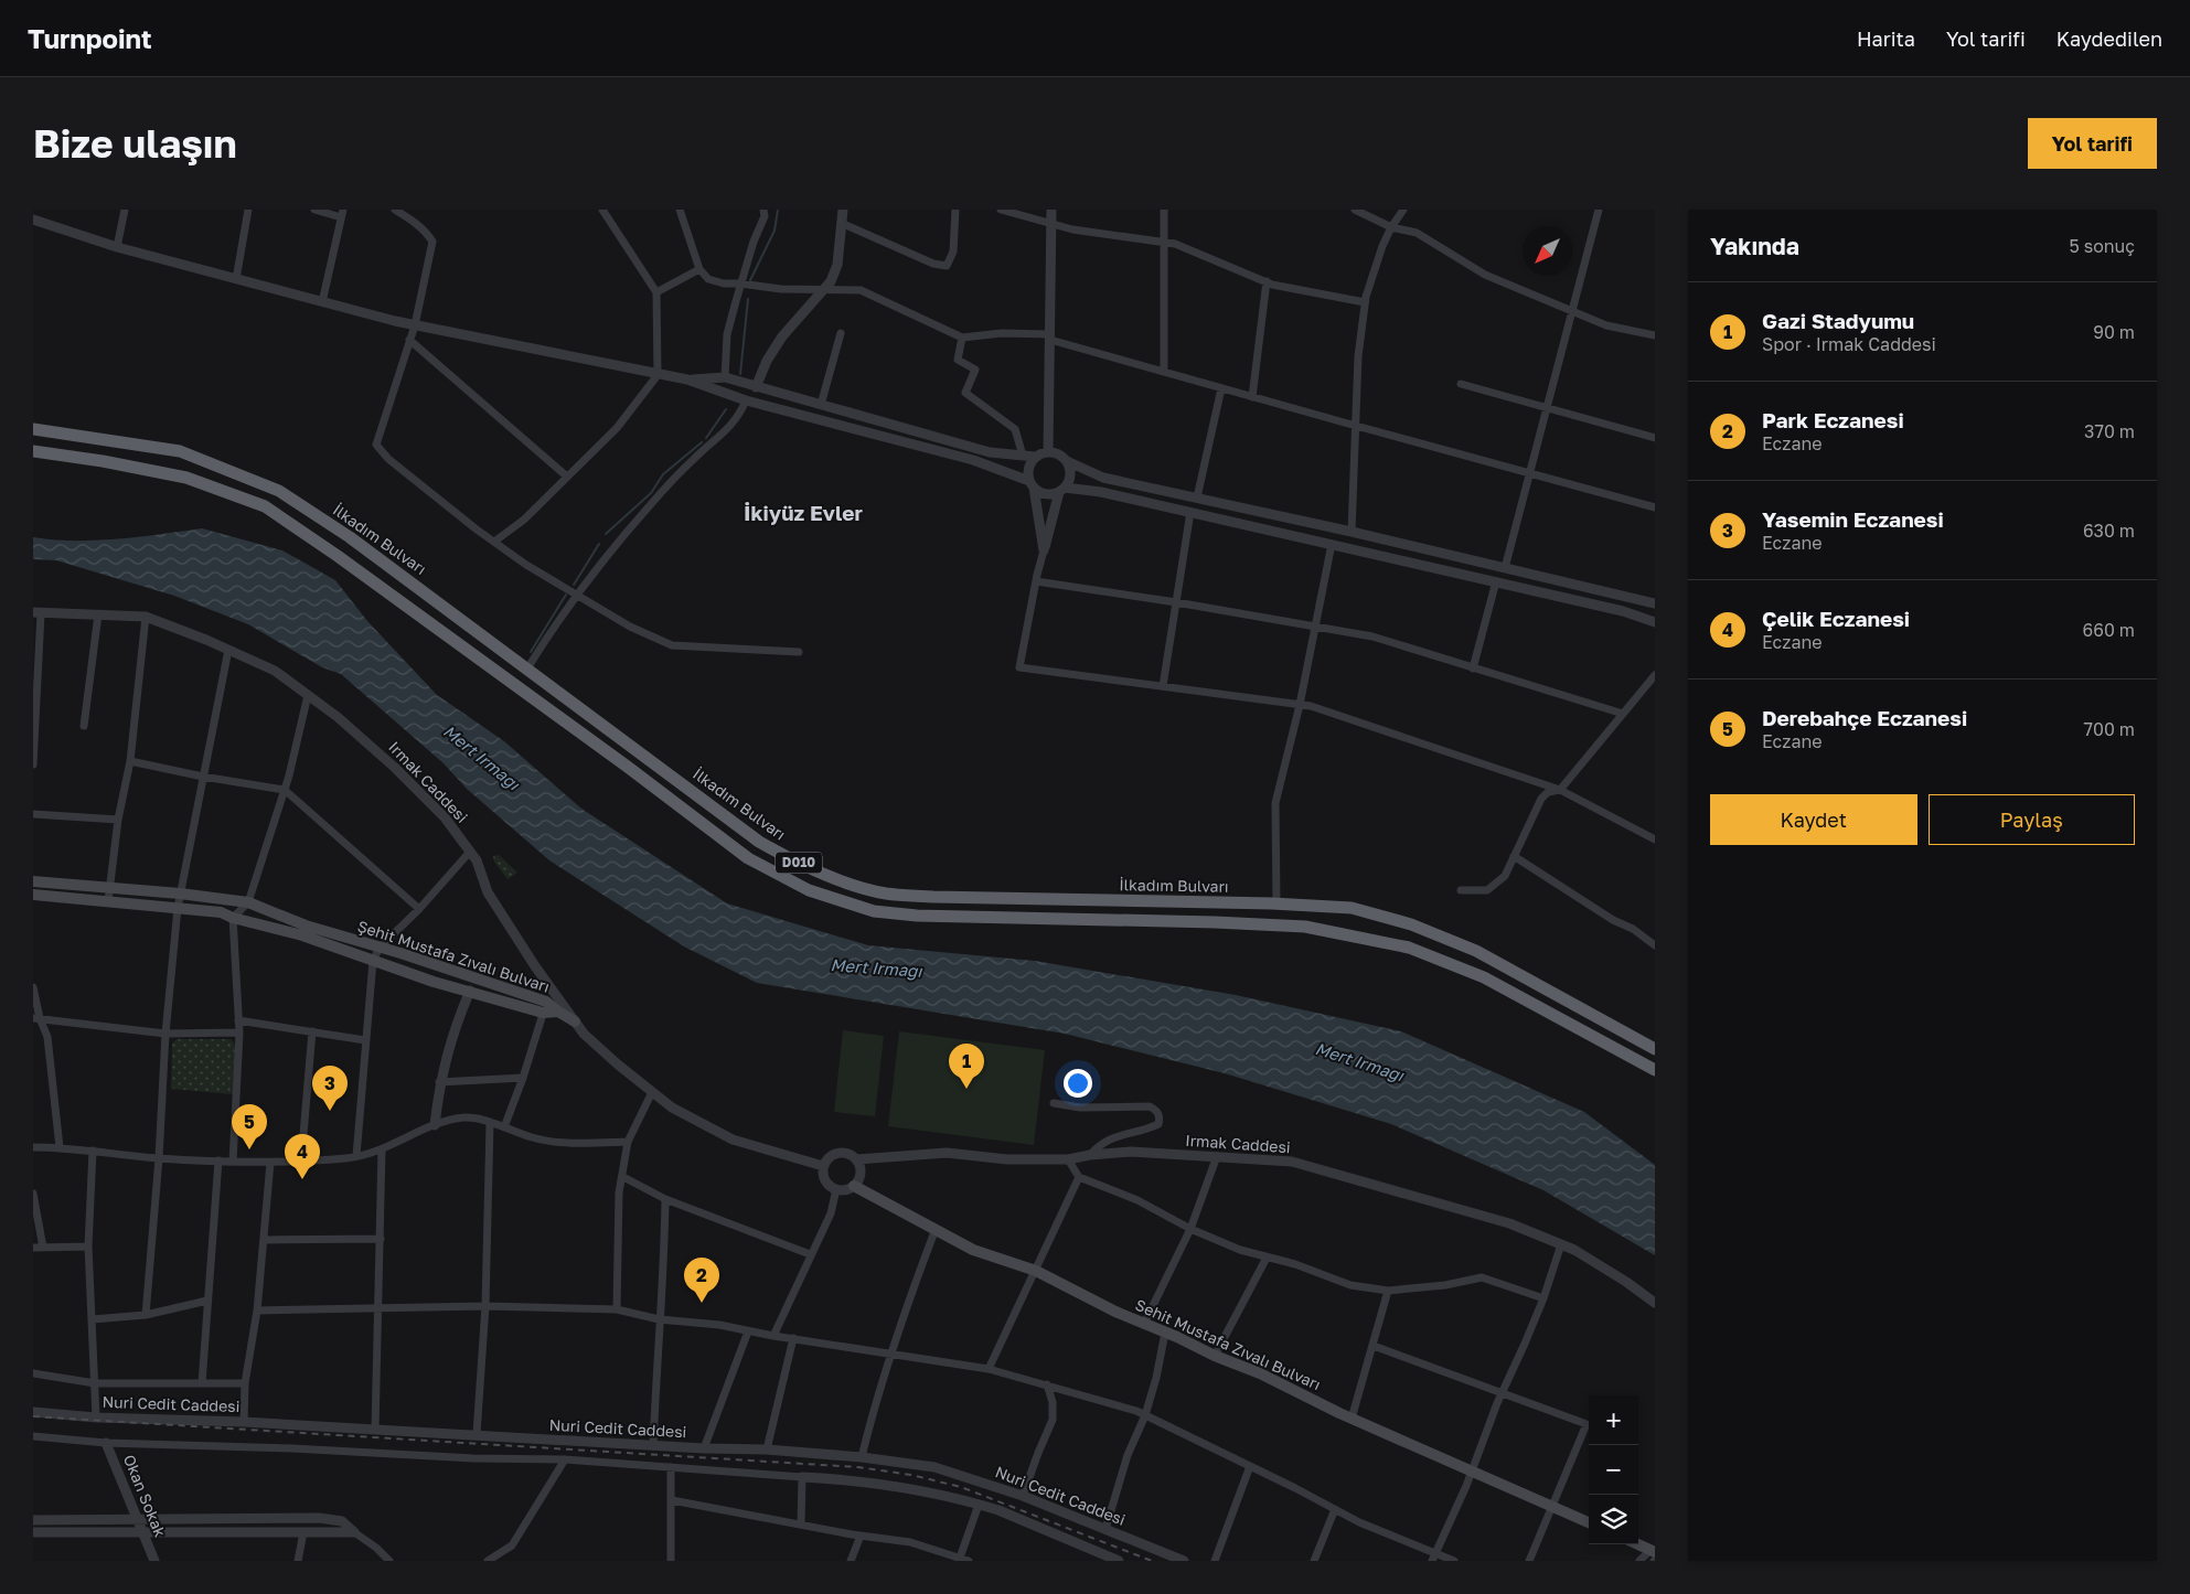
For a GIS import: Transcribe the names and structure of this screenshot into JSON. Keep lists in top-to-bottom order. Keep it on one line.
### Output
{"streets":{"highway":["İlkadım Bulvarı","D010"],"main road":["Şehit Mustafa Zıvalı Bulvarı","Sehit Mustafa Zıvalı Bulvarı"],"street":["Irmak Caddesi","Nuri Cedit Caddesi","Okan Sokak"]},"crossings":[["Irmak Caddesi","Şehit Mustafa Zıvalı Bulvarı"],["Irmak Caddesi","Sehit Mustafa Zıvalı Bulvarı"]],"districts":["İkiyüz Evler"],"water":["Mert Irmağı"],"north":"bottom left","page":{"header":"Turnpoint","nav":["Harita","Yol tarifi","Kaydedilen"],"buttons":["Yol tarifi",["Kaydet","Paylaş"]],"title":"Bize ulaşın","heading":["Yakında","5 sonuç"],"list":[{"mark":"1","name":"Gazi Stadyumu","note":"Spor · Irmak Caddesi","value":"90 m"},{"mark":"2","name":"Park Eczanesi","note":"Eczane","value":"370 m"},{"mark":"3","name":"Yasemin Eczanesi","note":"Eczane","value":"630 m"},{"mark":"4","name":"Çelik Eczanesi","note":"Eczane","value":"660 m"},{"mark":"5","name":"Derebahçe Eczanesi","note":"Eczane","value":"700 m"}],"pins":["1","3","5","4","2"],"map_buttons":["+","−"]}}
